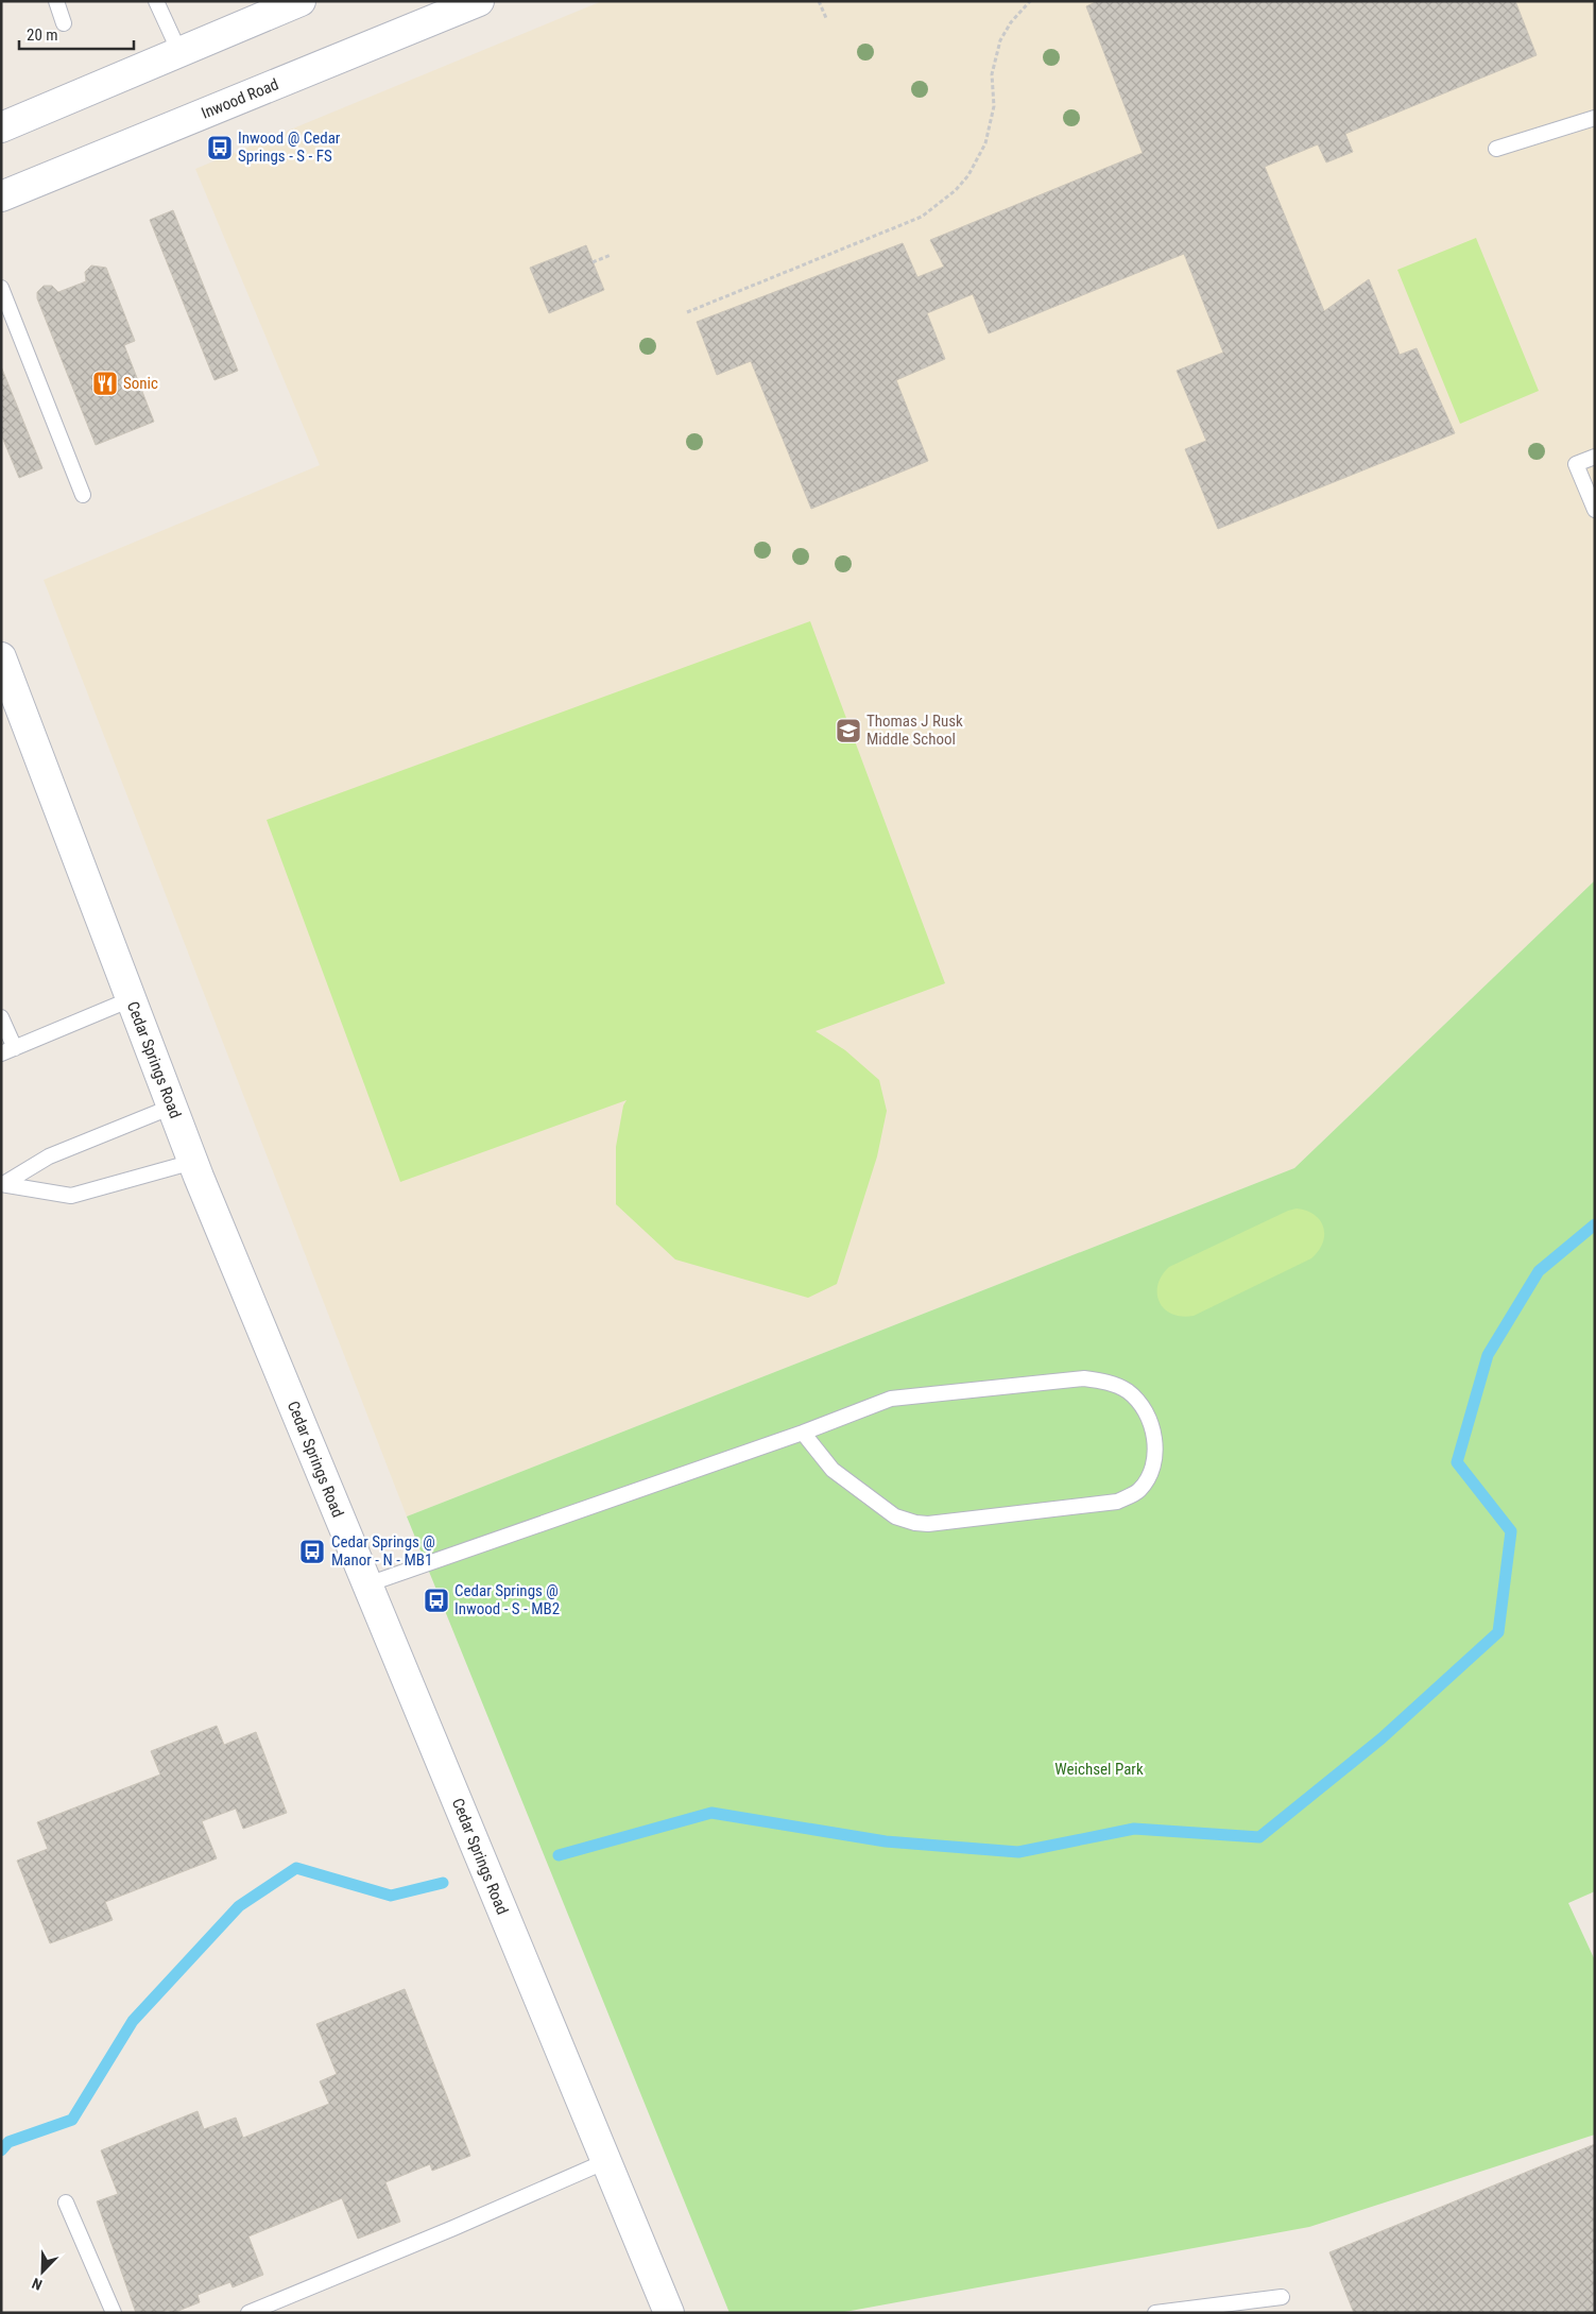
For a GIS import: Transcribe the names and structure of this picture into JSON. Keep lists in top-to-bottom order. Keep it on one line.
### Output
{"streets":{"main road":["Inwood Road","Cedar Springs Road"]},"parks":["Weichsel Park"],"places":{"bus stop":["Inwood @ Cedar Springs - S - FS","Cedar Springs @ Manor - N - MB1","Cedar Springs @ Inwood - S - MB2"],"restaurant":["Sonic"],"school or university":["Thomas J Rusk Middle School"]},"scale_bar":"20 m","north":"bottom left"}
